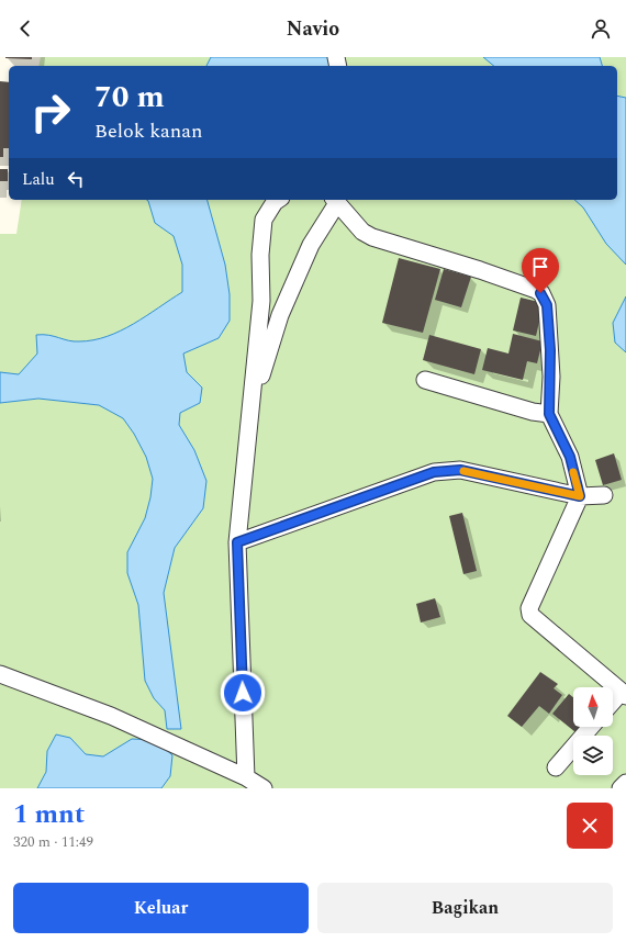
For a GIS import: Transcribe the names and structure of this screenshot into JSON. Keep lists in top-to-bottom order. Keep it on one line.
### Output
{"north":"top","page":{"header":"Navio","turn":["70 m","Belok kanan"],"then":"Lalu","heading":["1 mnt","320 m · 11:49"],"buttons":["Keluar","Bagikan"]}}
